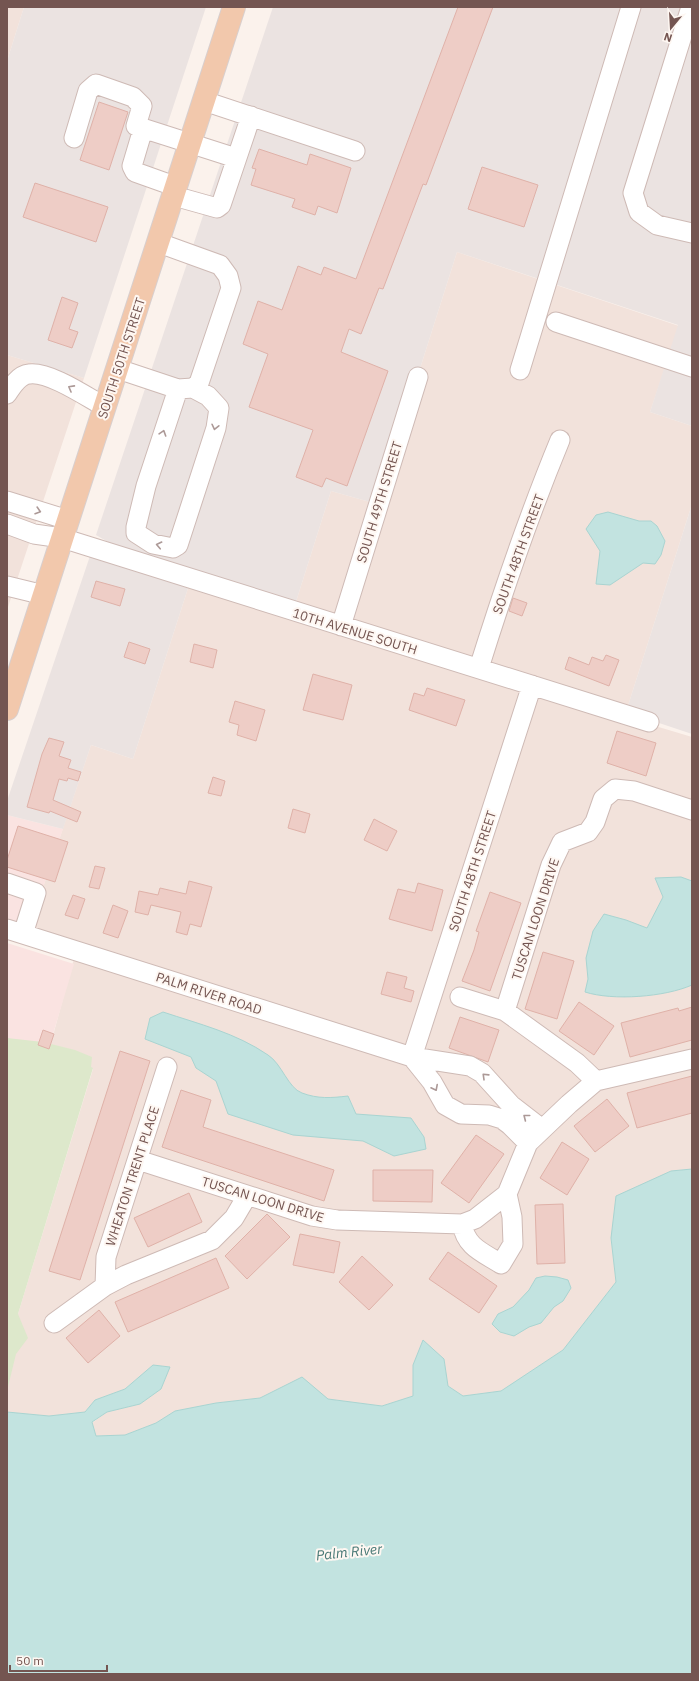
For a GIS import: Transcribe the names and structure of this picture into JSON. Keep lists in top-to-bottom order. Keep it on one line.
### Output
{"streets":{"main road":["SOUTH 50TH STREET"],"street":["SOUTH 49TH STREET","SOUTH 48TH STREET","10TH AVENUE SOUTH","TUSCAN LOON DRIVE","PALM RIVER ROAD","WHEATON TRENT PLACE"]},"crossings":[["SOUTH 50TH STREET","10TH AVENUE SOUTH"],["SOUTH 49TH STREET","10TH AVENUE SOUTH"],["SOUTH 48TH STREET","10TH AVENUE SOUTH"],["SOUTH 48TH STREET","PALM RIVER ROAD"],["TUSCAN LOON DRIVE","PALM RIVER ROAD"],["TUSCAN LOON DRIVE","WHEATON TRENT PLACE"]],"water":["Palm River"],"scale_bar":"50 m","north":"bottom"}
